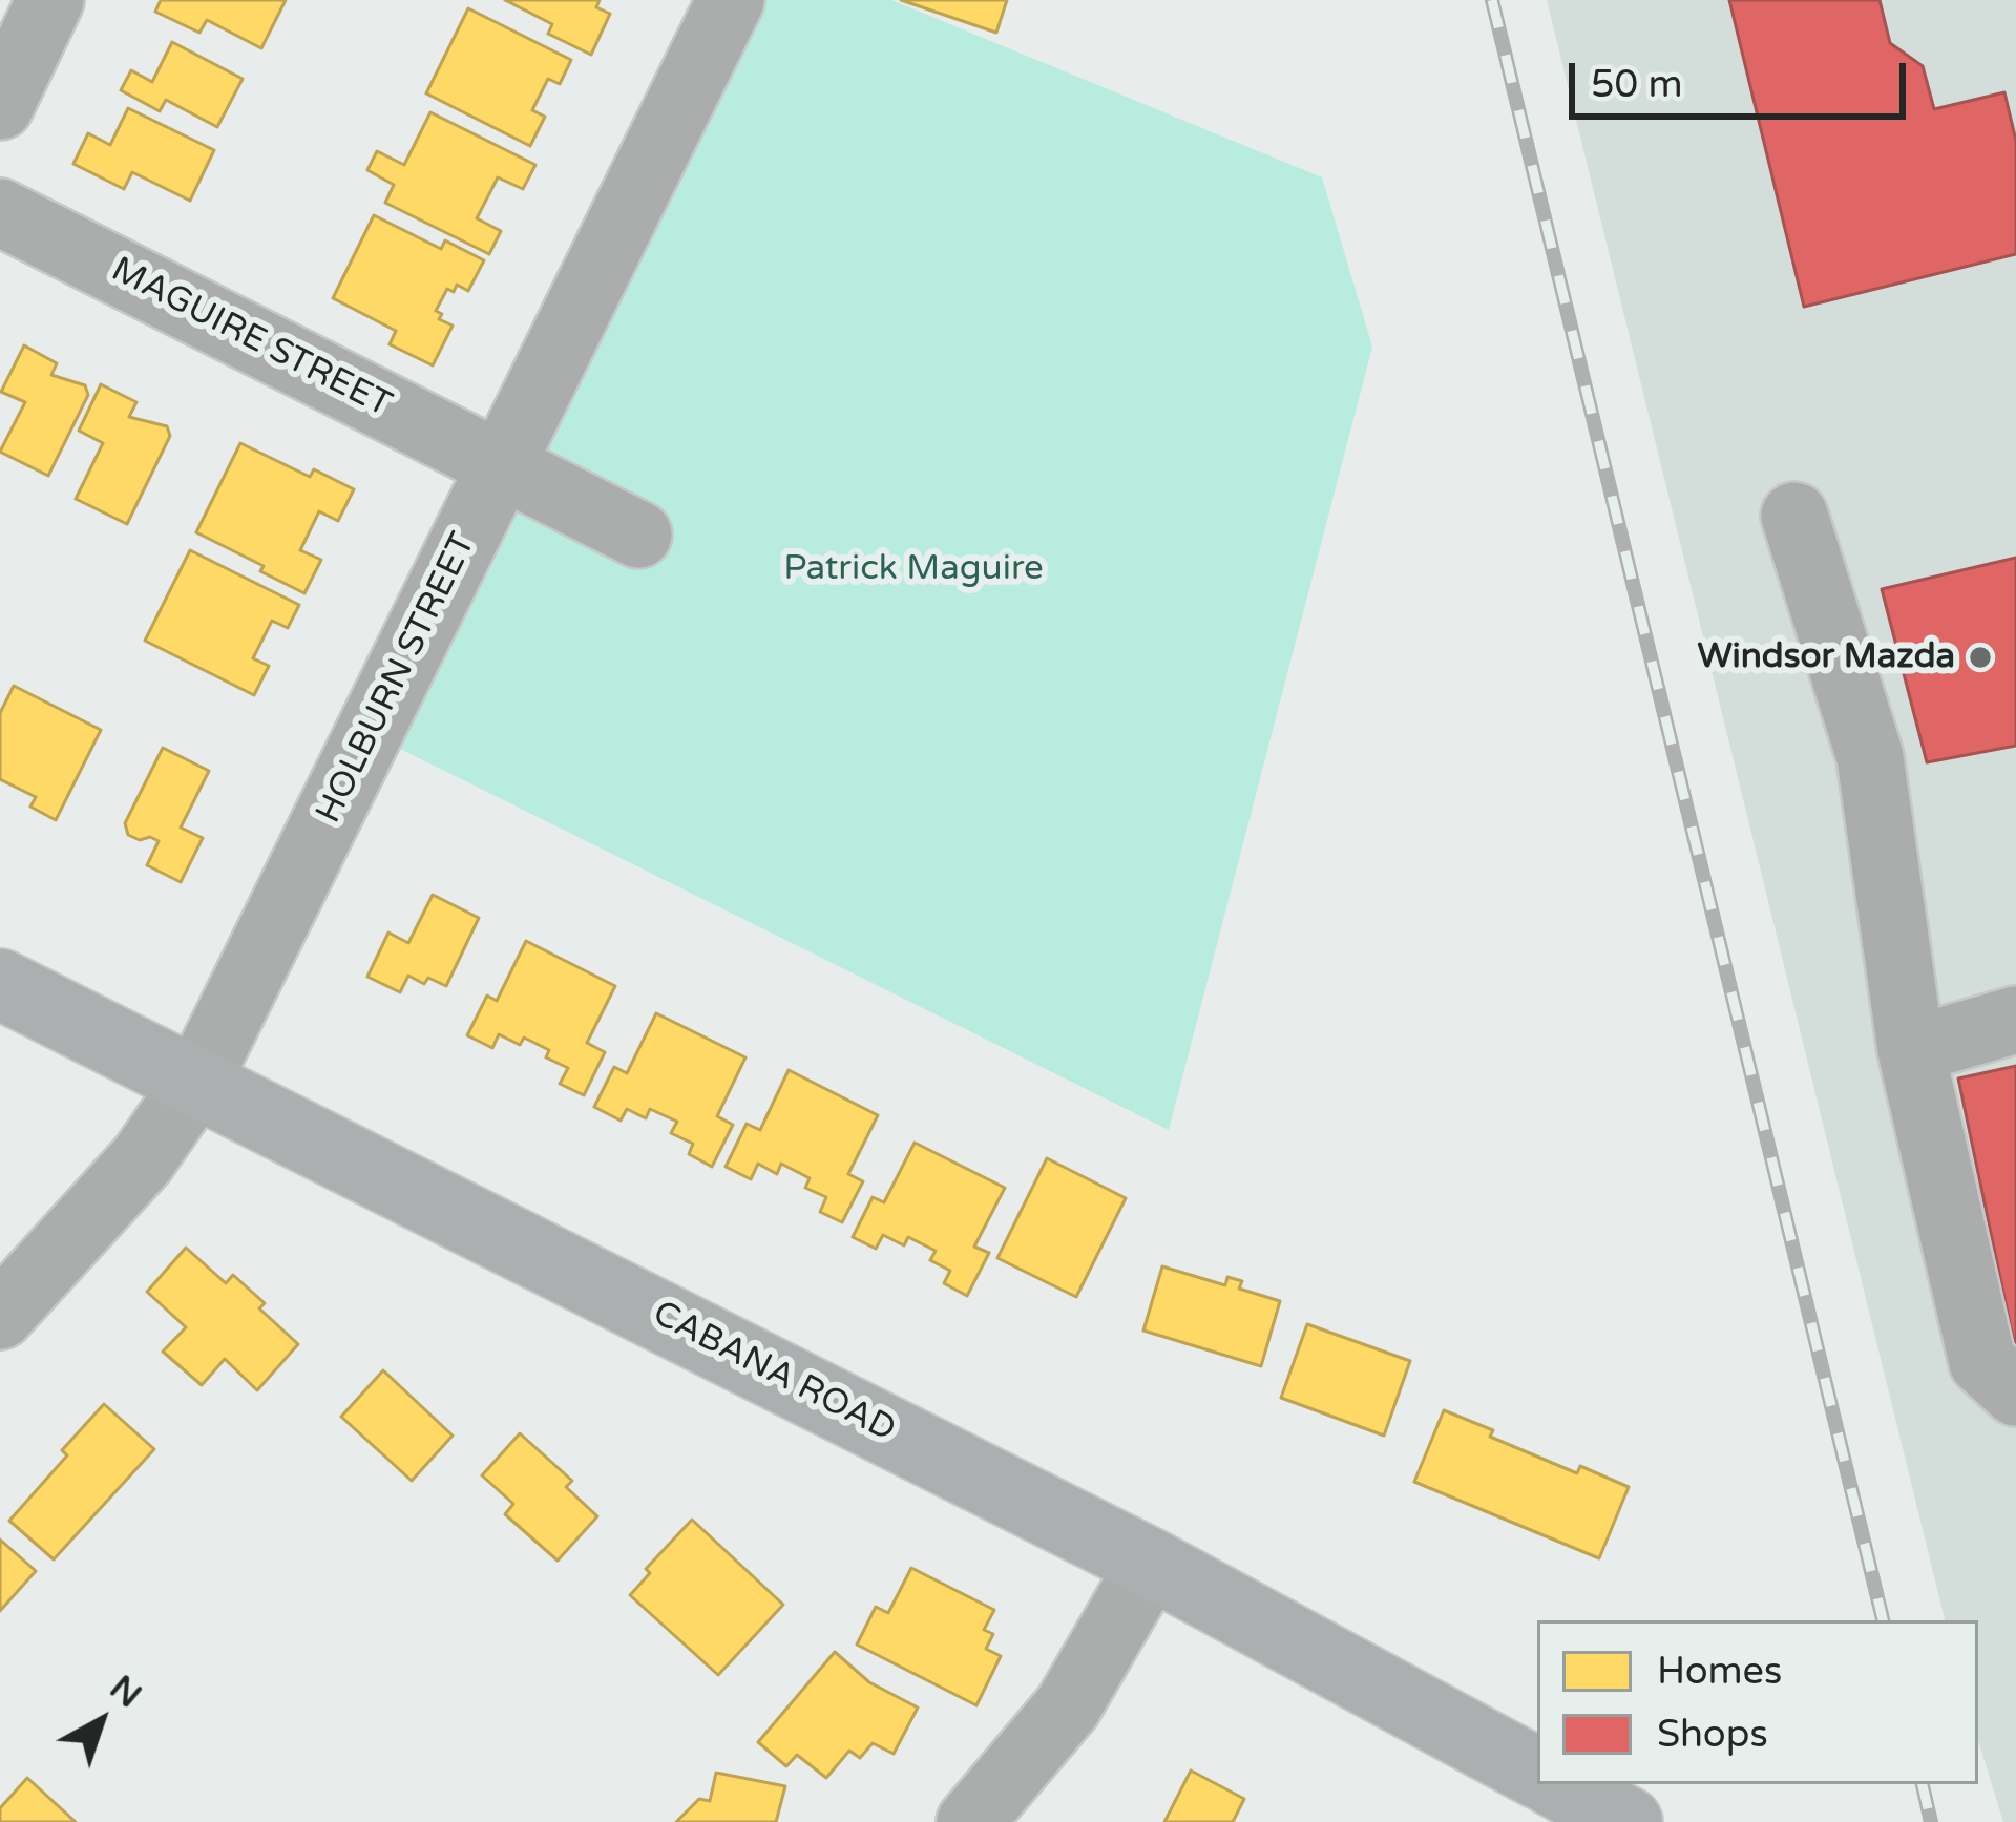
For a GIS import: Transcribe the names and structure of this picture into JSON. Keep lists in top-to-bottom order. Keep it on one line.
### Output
{"streets":{"main road":["CABANA ROAD"],"street":["MAGUIRE STREET","HOLBURN STREET"]},"crossings":[["MAGUIRE STREET","HOLBURN STREET"],["HOLBURN STREET","CABANA ROAD"]],"parks":["Patrick Maguire"],"places":["Windsor Mazda"],"legend":["Homes","Shops"],"scale_bar":"50 m","north":"top right"}
